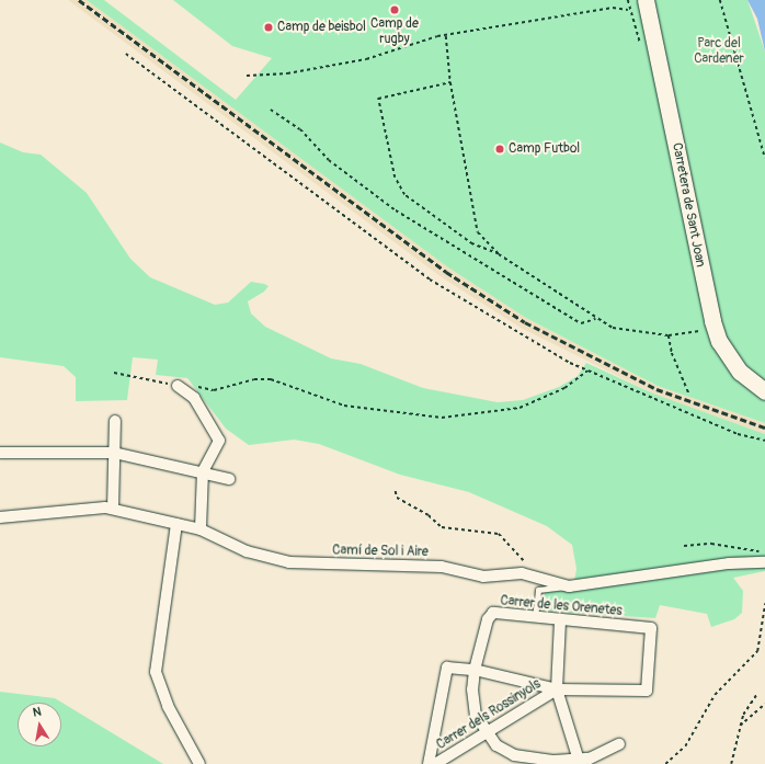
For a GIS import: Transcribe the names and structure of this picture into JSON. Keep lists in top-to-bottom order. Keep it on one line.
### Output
{"streets":{"street":["Carretera de Sant Joan","Camí de Sol i Aire","Carrer de les Orenetes","Carrer dels Rossinyols"]},"crossings":[["Carrer de les Orenetes","Carrer dels Rossinyols"]],"parks":["Parc del Cardener"],"places":["Camp de rugby","Camp de beisbol","Camp Futbol"],"north":"top"}
